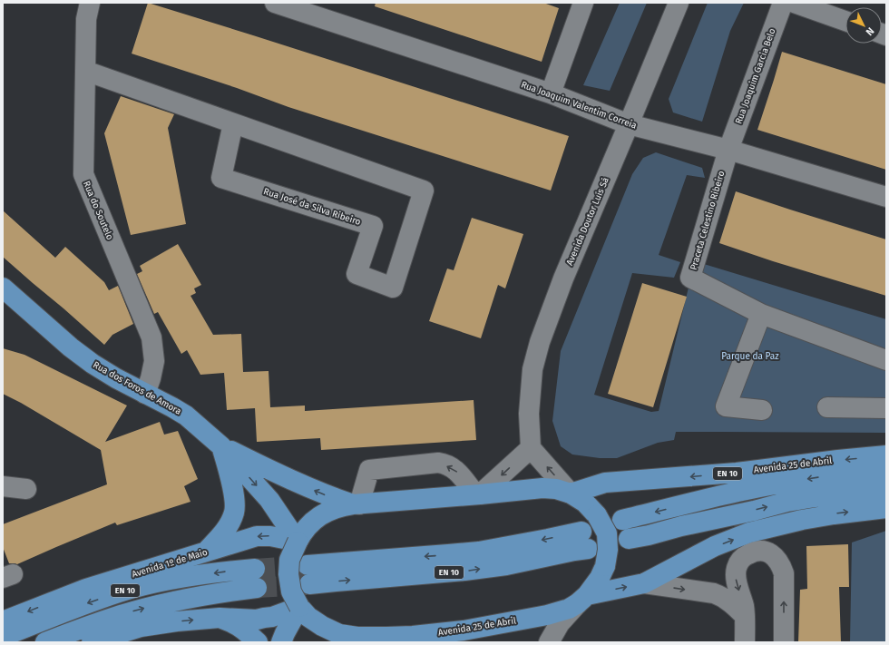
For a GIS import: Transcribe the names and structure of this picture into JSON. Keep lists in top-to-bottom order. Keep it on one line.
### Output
{"streets":{"main road":["Rua dos Foros de Amora","Avenida 25 de Abril","EN 10","Avenida 1º de Maio"],"street":["Rua Joaquim Garcia Belo","Rua Joaquim Valentim Correia","Rua José da Silva Ribeiro","Rua do Soutelo","Praceta Celestino Ribeiro","Avenida Doutor Luís Sá"]},"crossings":[["Rua Joaquim Garcia Belo","Rua Joaquim Valentim Correia"],["Rua Joaquim Garcia Belo","Praceta Celestino Ribeiro"],["Rua Joaquim Valentim Correia","Praceta Celestino Ribeiro"],["Rua Joaquim Valentim Correia","Avenida Doutor Luís Sá"],["Rua José da Silva Ribeiro","Rua do Soutelo"],["Rua do Soutelo","Rua dos Foros de Amora"],["Rua dos Foros de Amora","Avenida 25 de Abril"],["Rua dos Foros de Amora","Avenida 1º de Maio"],["Avenida 25 de Abril","Avenida 1º de Maio"]],"parks":["Parque da Paz"],"north":"bottom right"}
